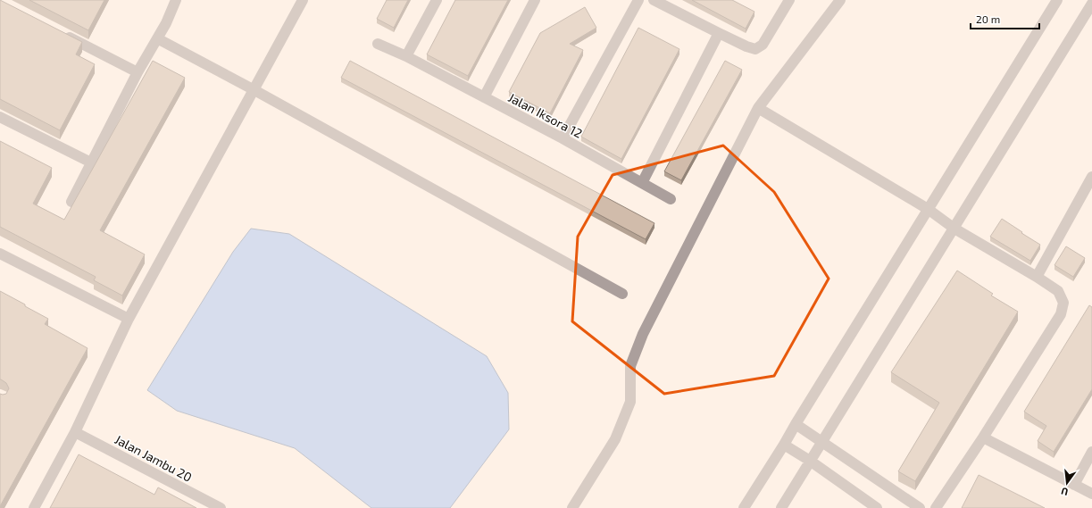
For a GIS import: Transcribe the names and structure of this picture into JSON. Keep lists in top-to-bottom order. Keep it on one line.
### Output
{"streets":{"street":["Jalan Iksora 12","Jalan Jambu 20"]},"scale_bar":"20 m","north":"bottom"}
